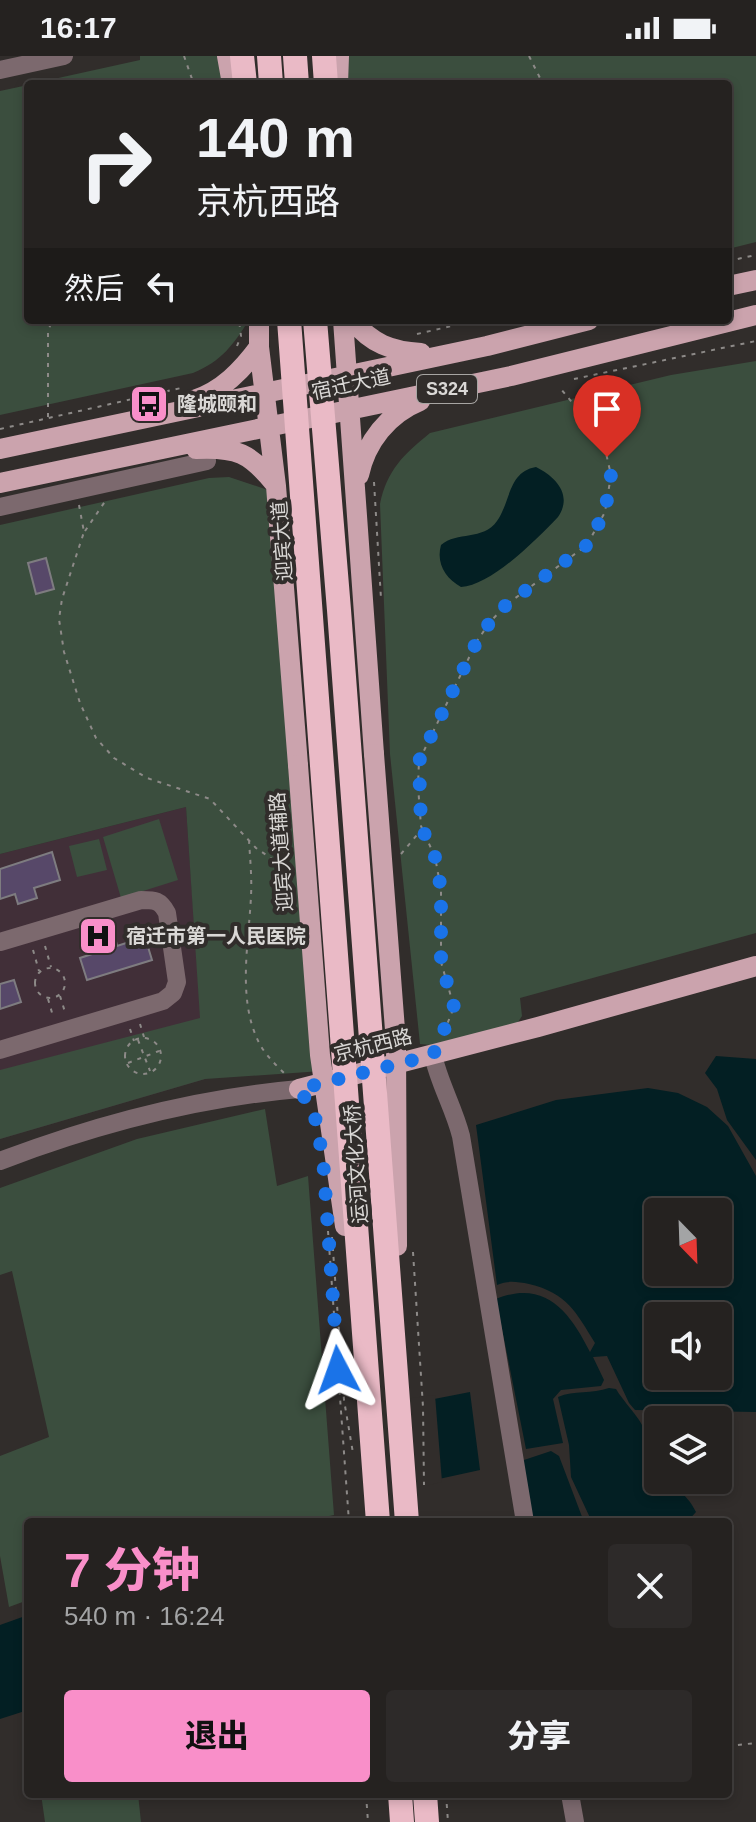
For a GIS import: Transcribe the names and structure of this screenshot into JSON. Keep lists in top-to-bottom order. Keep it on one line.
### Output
{"streets":{"highway":["迎宾大道","运河文化大桥"],"main road":["宿迁大道","S324","迎宾大道辅路","京杭西路"]},"crossings":[["宿迁大道","迎宾大道辅路"],["迎宾大道","运河文化大桥"]],"places":{"bus stop":["隆城颐和"],"hospital":["宿迁市第一人民医院"]},"north":"bottom right","page":{"status":"16:17","turn":["140 m","京杭西路"],"then":"然后","heading":["7 分钟","540 m · 16:24"],"buttons":["退出","分享"]}}
